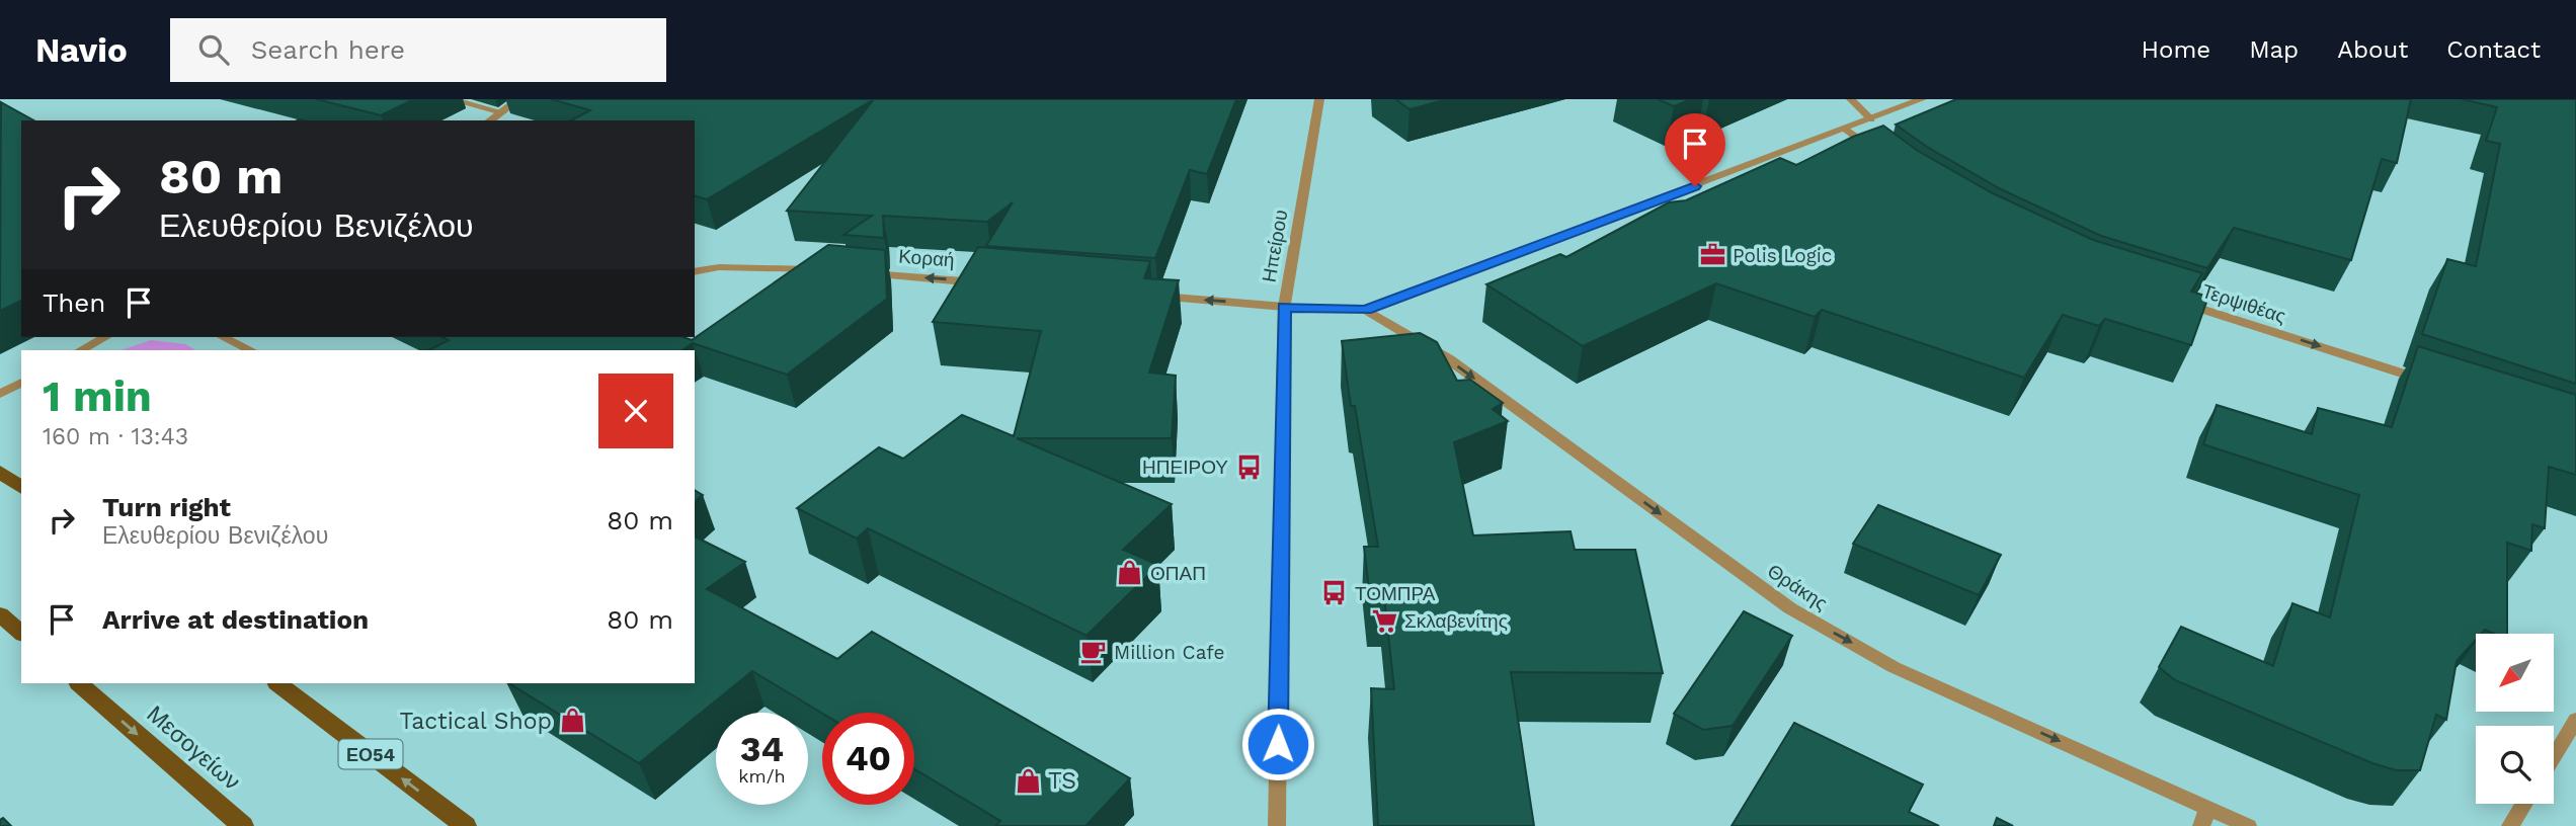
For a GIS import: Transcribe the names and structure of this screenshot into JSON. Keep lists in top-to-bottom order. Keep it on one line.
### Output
{"streets":{"main road":["Μεσογείων","ΕΟ54"],"street":["Ηπείρου","Κοραή","Τερψιθέας","Θράκης"]},"one_way":["Κοραή","Τερψιθέας","Θράκης"],"places":{"office":["Polis Logic"],"bus stop":["ΗΠΕΙΡΟΥ","ΤΟΜΠΡΑ"],"shop":["ΟΠΑΠ","Tactical Shop","TS"],"supermarket":["Σκλαβενίτης"],"cafe":["Million Cafe"]},"north":"bottom left","page":{"header":"Navio","search":"Search here","nav":["Home","Map","About","Contact"],"turn":["80 m","Ελευθερίου Βενιζέλου"],"then":"Then","heading":["1 min","160 m · 13:43"],"list":[{"name":"Turn right","note":"Ελευθερίου Βενιζέλου","value":"80 m"},{"name":"Arrive at destination","value":"80 m"}],"speed":"34 km/h","limit":"40"}}
